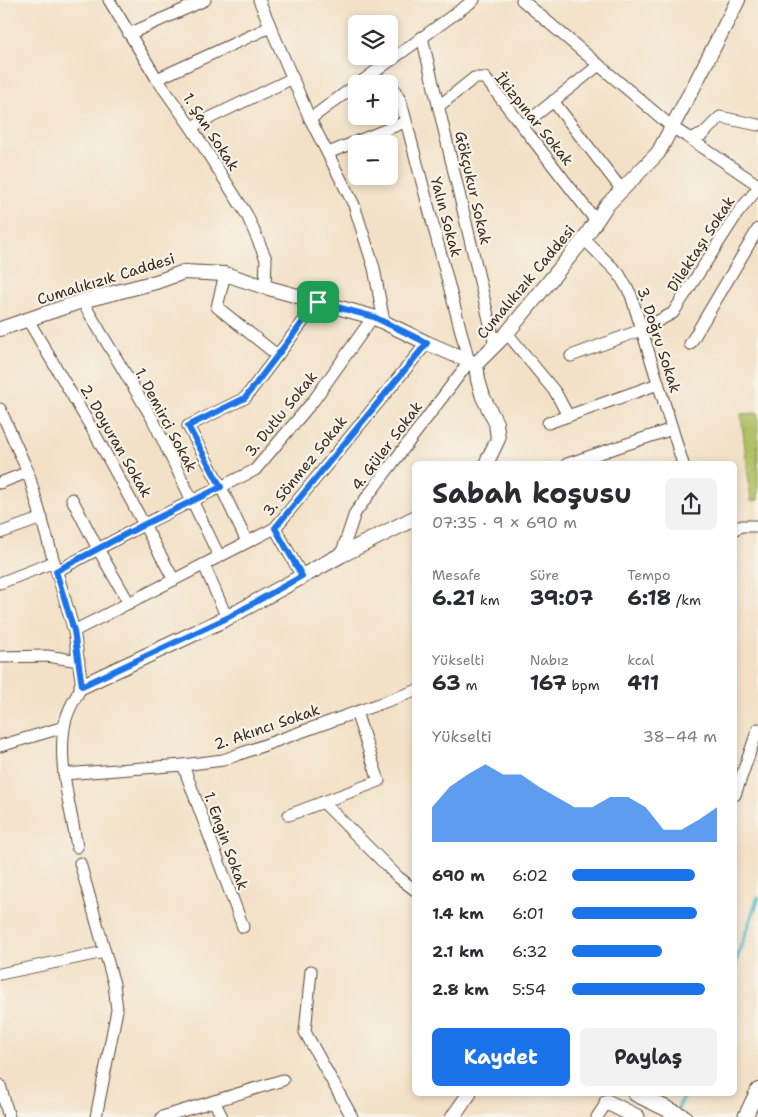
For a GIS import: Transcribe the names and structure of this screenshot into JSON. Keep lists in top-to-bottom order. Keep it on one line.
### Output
{"streets":{"street":["İkizpınar Sokak","1. Şan Sokak","Gökçukur Sokak","Yalın Sokak","Dilektaşı Sokak","Cumalıkızık Caddesi","3. Doğru Sokak","3. Dutlu Sokak","1. Demirci Sokak","2. Doyuran Sokak","4. Güler Sokak","3. Sönmez Sokak","2. Akıncı Sokak","1. Engin Sokak"]},"crossings":[["İkizpınar Sokak","Gökçukur Sokak"],["İkizpınar Sokak","Cumalıkızık Caddesi"],["1. Şan Sokak","Cumalıkızık Caddesi"],["Gökçukur Sokak","Cumalıkızık Caddesi"],["Yalın Sokak","Cumalıkızık Caddesi"],["Yalın Sokak","4. Güler Sokak"],["Dilektaşı Sokak","3. Doğru Sokak"],["Cumalıkızık Caddesi","3. Doğru Sokak"],["Cumalıkızık Caddesi","3. Dutlu Sokak"],["Cumalıkızık Caddesi","1. Demirci Sokak"],["Cumalıkızık Caddesi","2. Doyuran Sokak"],["Cumalıkızık Caddesi","4. Güler Sokak"],["Cumalıkızık Caddesi","3. Sönmez Sokak"],["3. Dutlu Sokak","1. Demirci Sokak"],["3. Dutlu Sokak","2. Doyuran Sokak"],["1. Demirci Sokak","3. Sönmez Sokak"],["2. Doyuran Sokak","3. Sönmez Sokak"],["2. Akıncı Sokak","1. Engin Sokak"]],"page":{"map_buttons":["+","−"],"heading":["Sabah koşusu","07:35 · 9 × 690 m"],"stats":[["Mesafe","6.21 km"],["Süre","39:07"],["Tempo","6:18 /km"],["Yükselti","63 m"],["Nabız","167 bpm"],["kcal","411"]],"chart":["Yükselti","38–44 m"],"list":[{"name":"690 m","note":"6:02"},{"name":"1.4 km","note":"6:01"},{"name":"2.1 km","note":"6:32"},{"name":"2.8 km","note":"5:54"}],"buttons":["Kaydet","Paylaş"]}}
